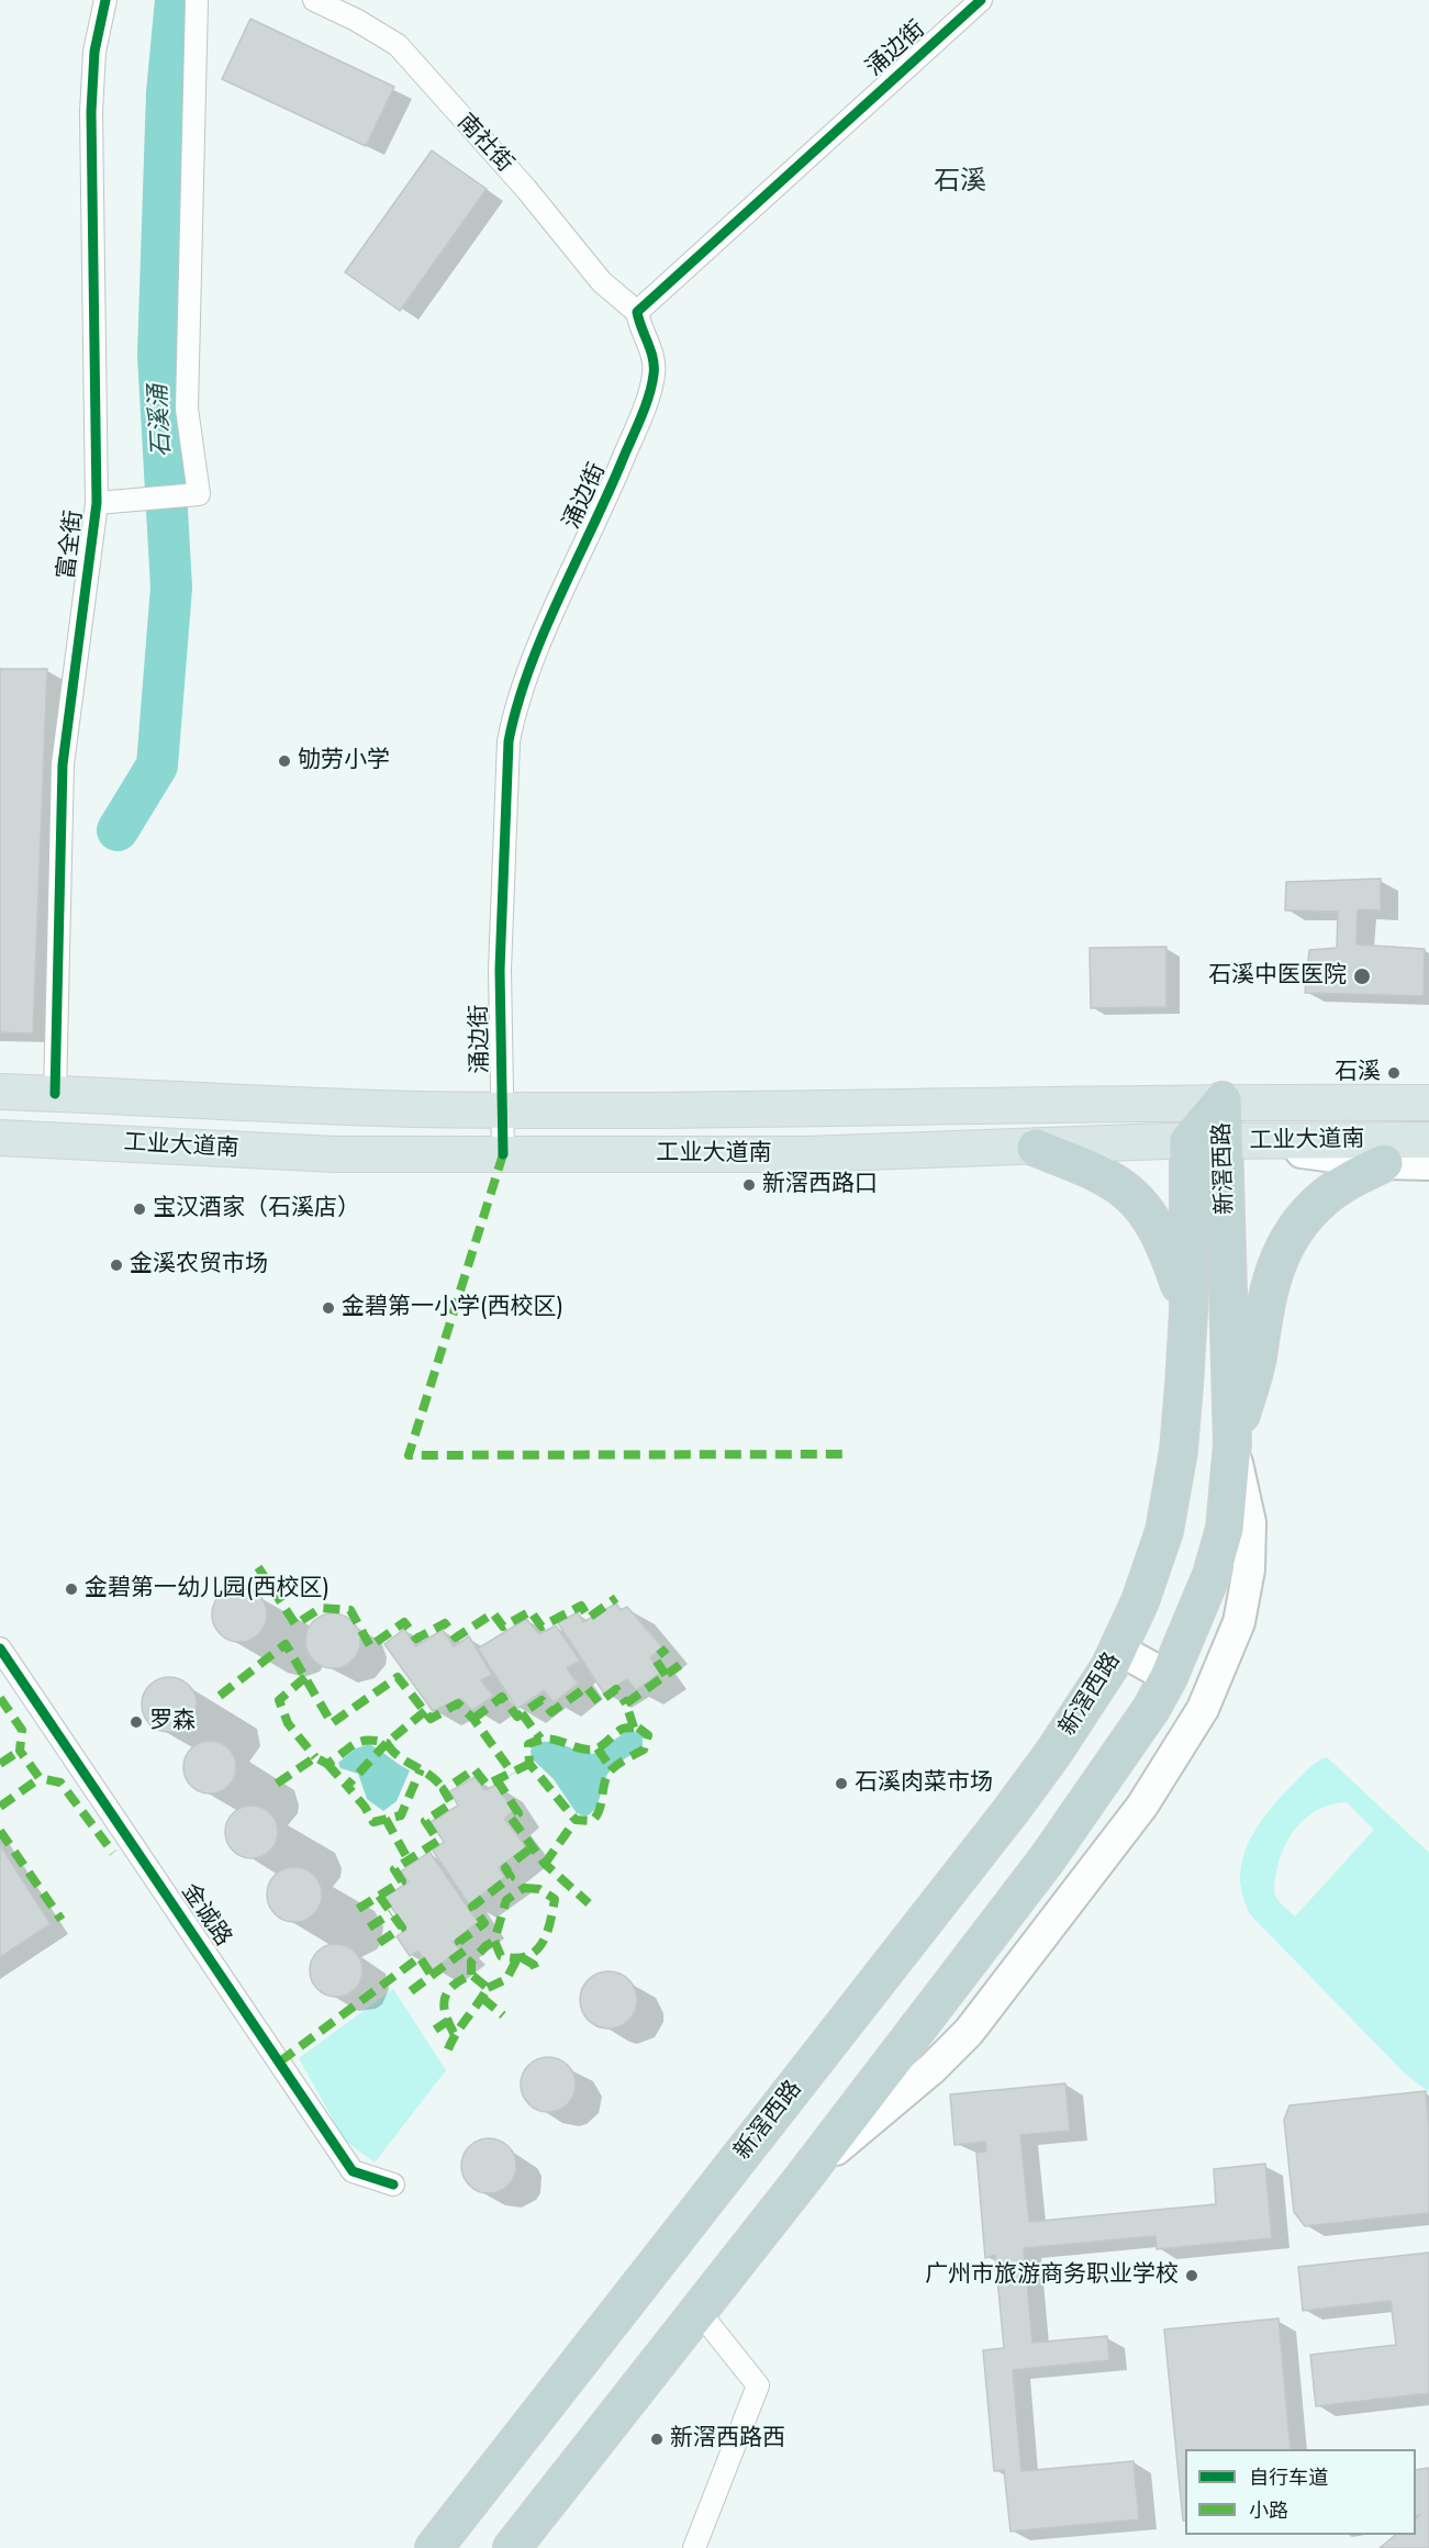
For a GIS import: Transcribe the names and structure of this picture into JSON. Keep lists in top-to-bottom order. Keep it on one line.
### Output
{"streets":{"highway":["新滘西路"],"main road":["工业大道南"],"street":["涌边街","南社街","富全街","金诚路"]},"crossings":[["涌边街","南社街"],["涌边街","工业大道南"],["工业大道南","新滘西路"]],"districts":["石溪"],"water":["石溪涌"],"places":["劬劳小学","石溪中医医院","石溪","新滘西路口","宝汉酒家（石溪店）","金溪农贸市场","金碧第一小学(西校区)","金碧第一幼儿园(西校区)","罗森","石溪肉菜市场","广州市旅游商务职业学校","新滘西路西"],"legend":["自行车道","小路"]}
